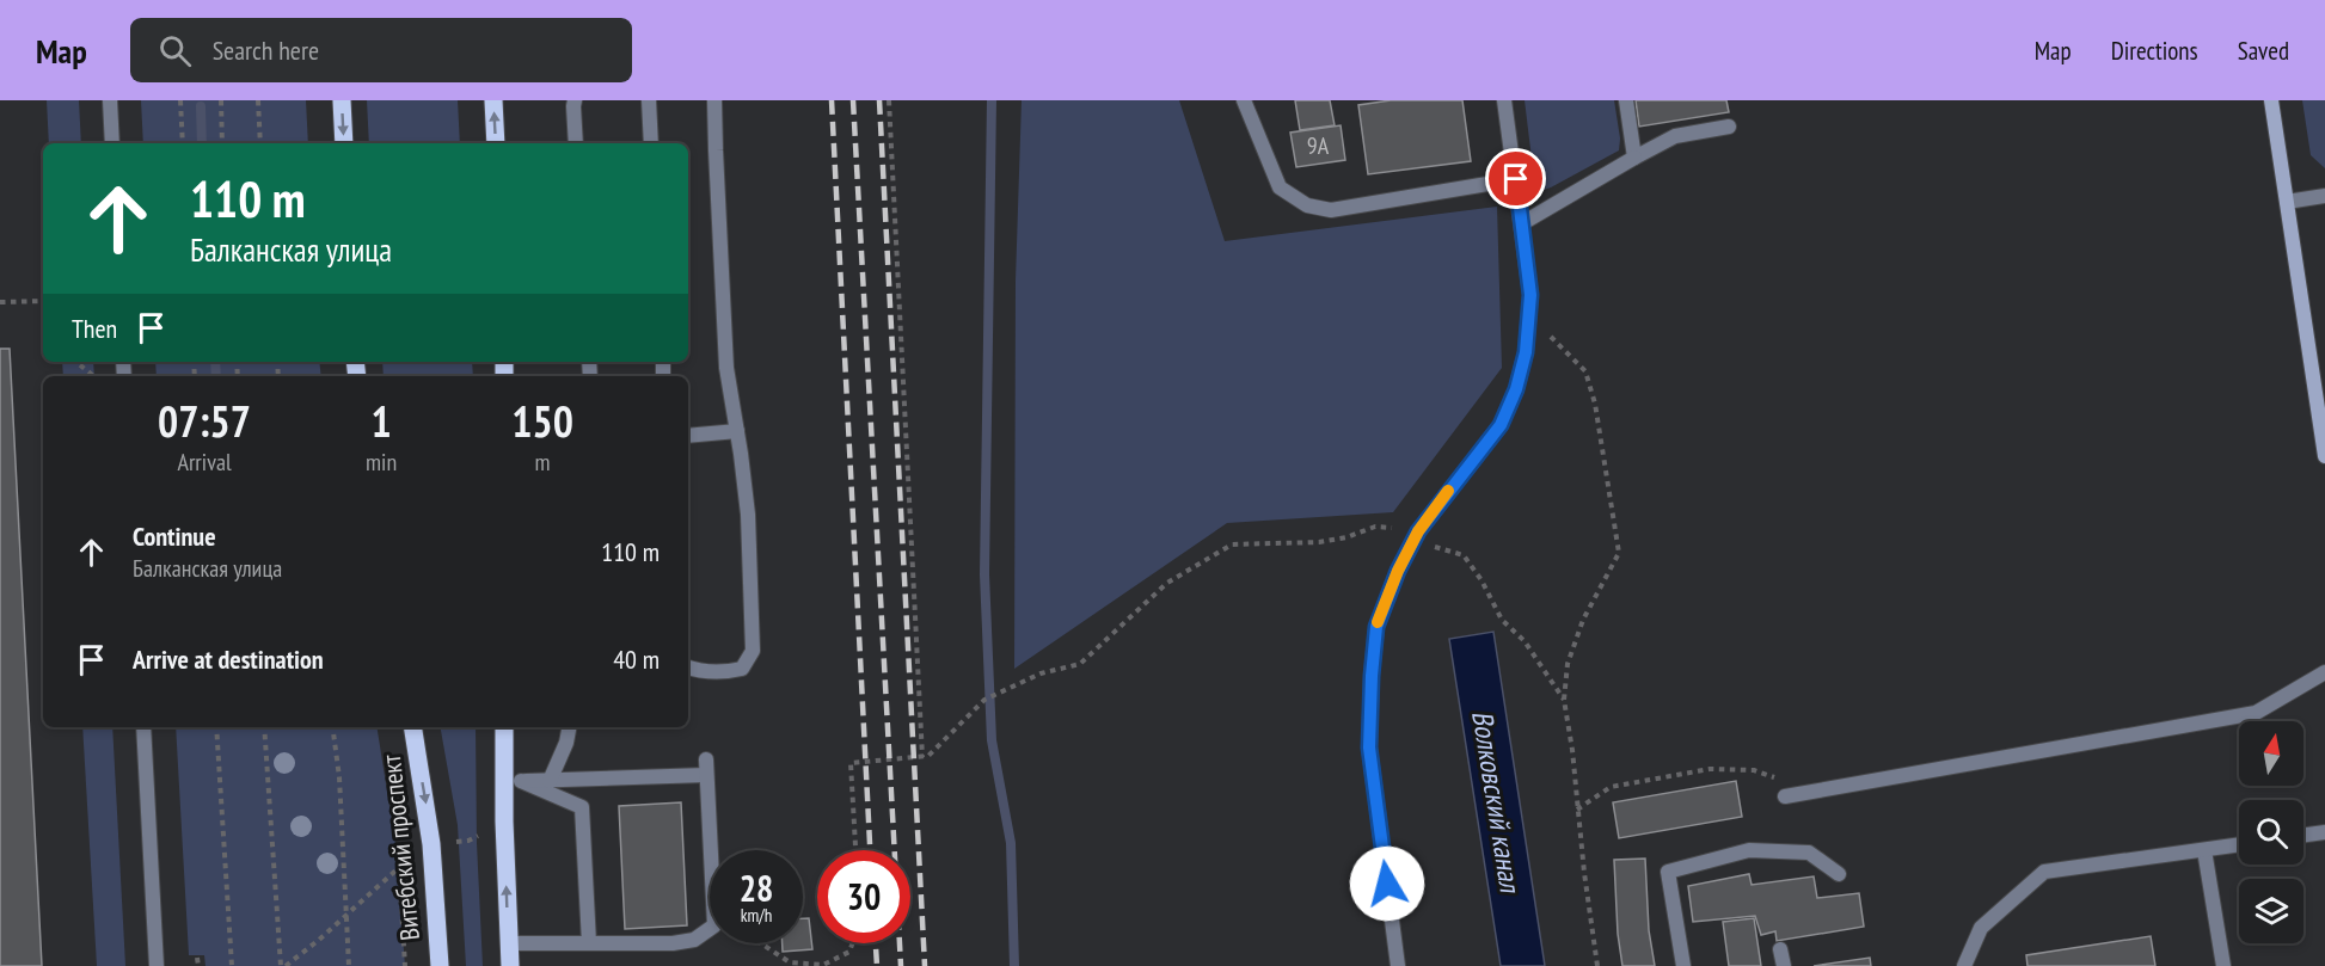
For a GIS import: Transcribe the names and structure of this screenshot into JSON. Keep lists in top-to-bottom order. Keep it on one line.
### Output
{"streets":{"main road":["Витебский проспект"]},"water":["Волковский канал"],"house_numbers":["9А"],"north":"top","page":{"header":"Map","search":"Search here","nav":["Map","Directions","Saved"],"turn":["110 m","Балканская улица"],"then":"Then","eta":["07:57","Arrival","1","min","150","m"],"list":[{"name":"Continue","note":"Балканская улица","value":"110 m"},{"name":"Arrive at destination","value":"40 m"}],"speed":"28 km/h","limit":"30"}}
